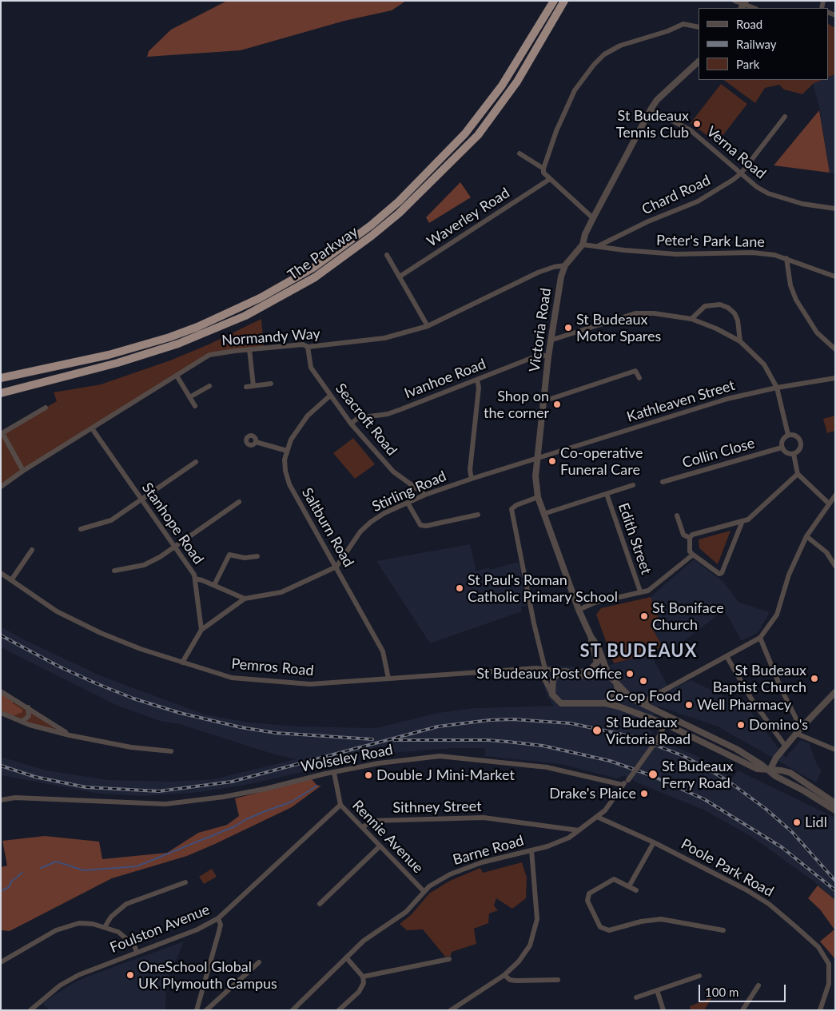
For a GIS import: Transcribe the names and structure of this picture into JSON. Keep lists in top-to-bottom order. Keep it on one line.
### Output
{"streets":{"highway":["The Parkway"],"street":["Verna Road","Chard Road","Waverley Road","Peter's Park Lane","Victoria Road","Normandy Way","Ivanhoe Road","Kathleaven Street","Seacroft Road","Collin Close","Stirling Road","Stanhope Road","Saltburn Road","Edith Street","Pemros Road","Wolseley Road","Sithney Street","Rennie Avenue","Barne Road","Poole Park Road","Foulston Avenue"]},"crossings":[["Verna Road","Chard Road"],["Verna Road","Victoria Road"],["Chard Road","Peter's Park Lane"],["Peter's Park Lane","Victoria Road"],["Victoria Road","Normandy Way"],["Victoria Road","Ivanhoe Road"],["Victoria Road","Kathleaven Street"],["Victoria Road","Stirling Road"],["Victoria Road","Pemros Road"],["Normandy Way","Seacroft Road"],["Normandy Way","Stanhope Road"],["Ivanhoe Road","Seacroft Road"],["Kathleaven Street","Stirling Road"],["Seacroft Road","Stirling Road"],["Seacroft Road","Saltburn Road"],["Stirling Road","Saltburn Road"],["Saltburn Road","Pemros Road"],["Wolseley Road","Rennie Avenue"],["Wolseley Road","Barne Road"],["Sithney Street","Rennie Avenue"],["Sithney Street","Barne Road"],["Rennie Avenue","Barne Road"],["Rennie Avenue","Foulston Avenue"],["Barne Road","Poole Park Road"]],"districts":["ST BUDEAUX"],"places":["St Budeaux Tennis Club","St Budeaux Motor Spares","Shop on the corner","Co-operative Funeral Care","St Paul's Roman Catholic Primary School","St Boniface Church","St Budeaux Post Office","St Budeaux Baptist Church","Co-op Food","Well Pharmacy","Domino's","St Budeaux Victoria Road","St Budeaux Ferry Road","Double J Mini-Market","Drake's Plaice","Lidl","OneSchool Global UK Plymouth Campus"],"legend":["Road","Railway","Park"],"scale_bar":"100 m"}
